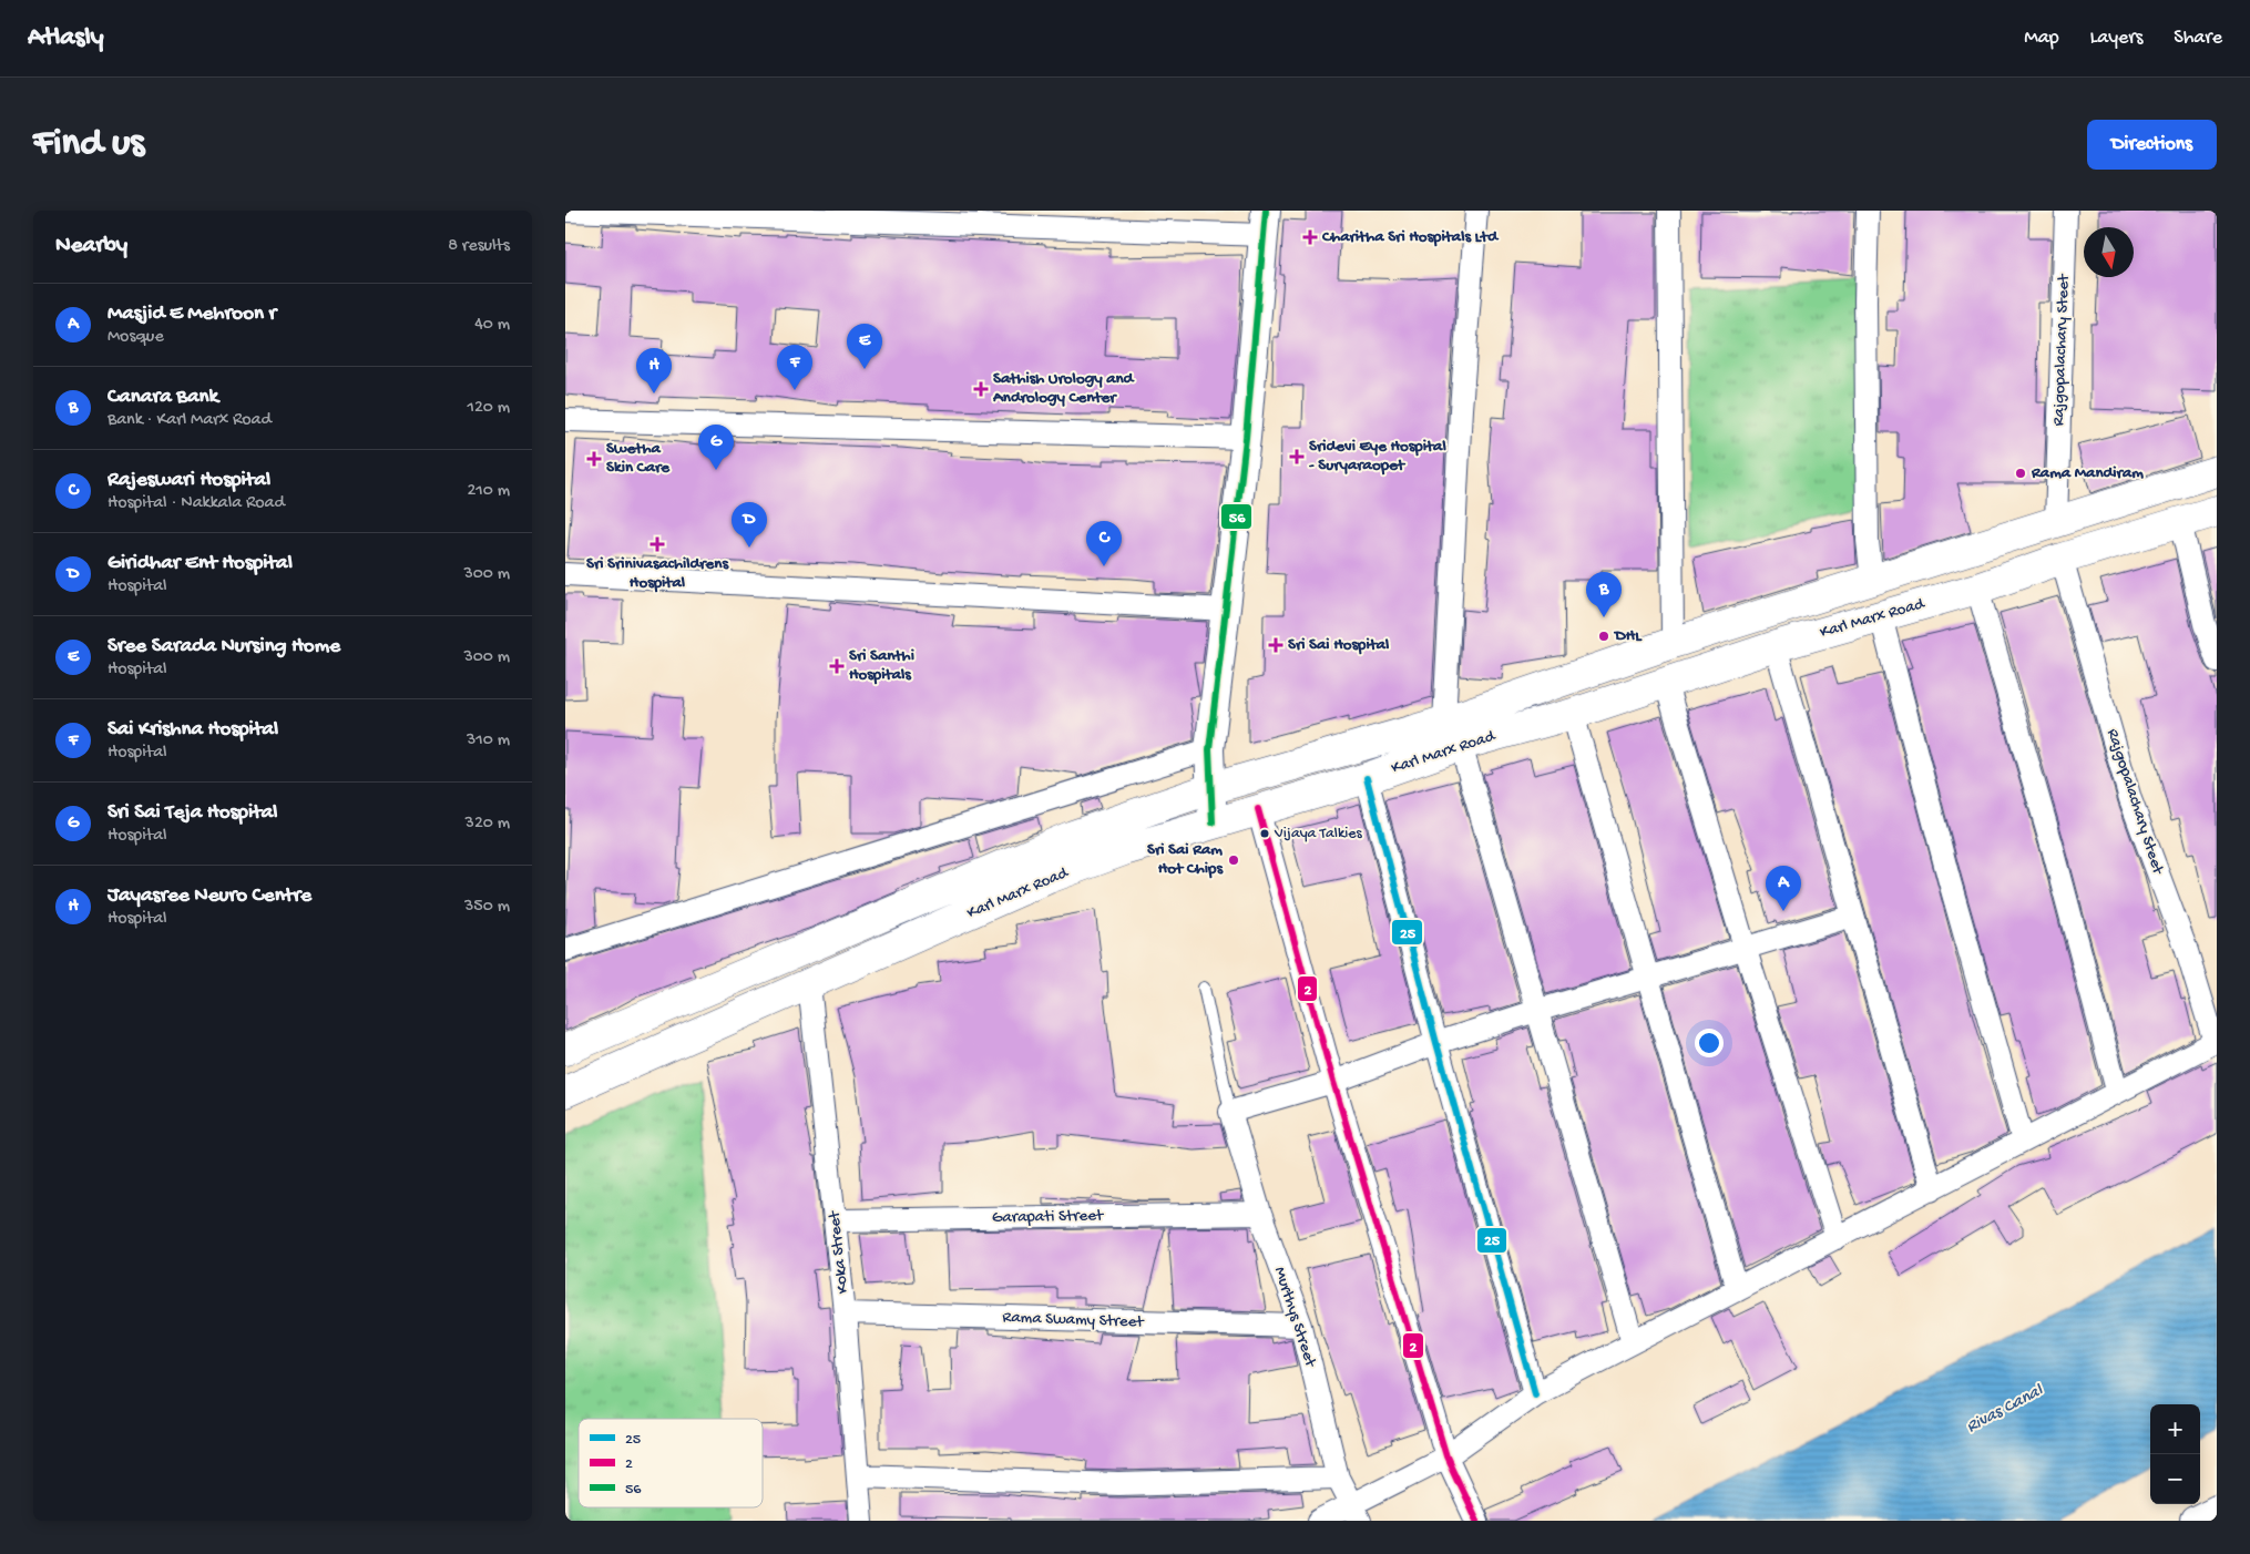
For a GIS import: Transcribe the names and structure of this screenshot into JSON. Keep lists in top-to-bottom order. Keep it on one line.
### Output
{"streets":{"main road":["Karl Marx Road"],"street":["Rajgopalachary Steet","Garapati Street","Koka Street","Murthys Street","Rama Swamy Street"]},"crossings":[["Rajgopalachary Steet","Karl Marx Road"],["Karl Marx Road","Koka Street"],["Garapati Street","Koka Street"],["Garapati Street","Murthys Street"],["Koka Street","Rama Swamy Street"],["Murthys Street","Rama Swamy Street"]],"water":["Rivas Canal"],"places":{"health":["Charitha Sri Hospitals Ltd","Sathish Urology and Andrology Center","Sridevi Eye Hospital - Suryaraopet","Swetha Skin Care","Sri Srinivasachildrens Hospital","Sri Sai Hospital","Sri Santhi Hospitals"],"other":["Rama Mandiram","DHL","Vijaya Talkies","Sri Sai Ram Hot Chips"]},"lines":["transit line 56","transit line 25","transit line 2"],"legend":["25","2","56"],"north":"bottom","page":{"header":"Atlasly","nav":["Map","Layers","Share"],"buttons":"Directions","title":"Find us","heading":["Nearby","8 results"],"list":[{"mark":"A","name":"Masjid E Mehroon r","note":"Mosque","value":"40 m"},{"mark":"B","name":"Canara Bank","note":"Bank · Karl Marx Road","value":"120 m"},{"mark":"C","name":"Rajeswari Hospital","note":"Hospital · Nakkala Road","value":"210 m"},{"mark":"D","name":"Giridhar Ent Hospital","note":"Hospital","value":"300 m"},{"mark":"E","name":"Sree Sarada Nursing Home","note":"Hospital","value":"300 m"},{"mark":"F","name":"Sai Krishna Hospital","note":"Hospital","value":"310 m"},{"mark":"G","name":"Sri Sai Teja Hospital","note":"Hospital","value":"320 m"},{"mark":"H","name":"Jayasree Neuro Centre","note":"Hospital","value":"350 m"}],"pins":["E","F","H","G","D","C","B","A"],"map_buttons":["+","−"]}}
